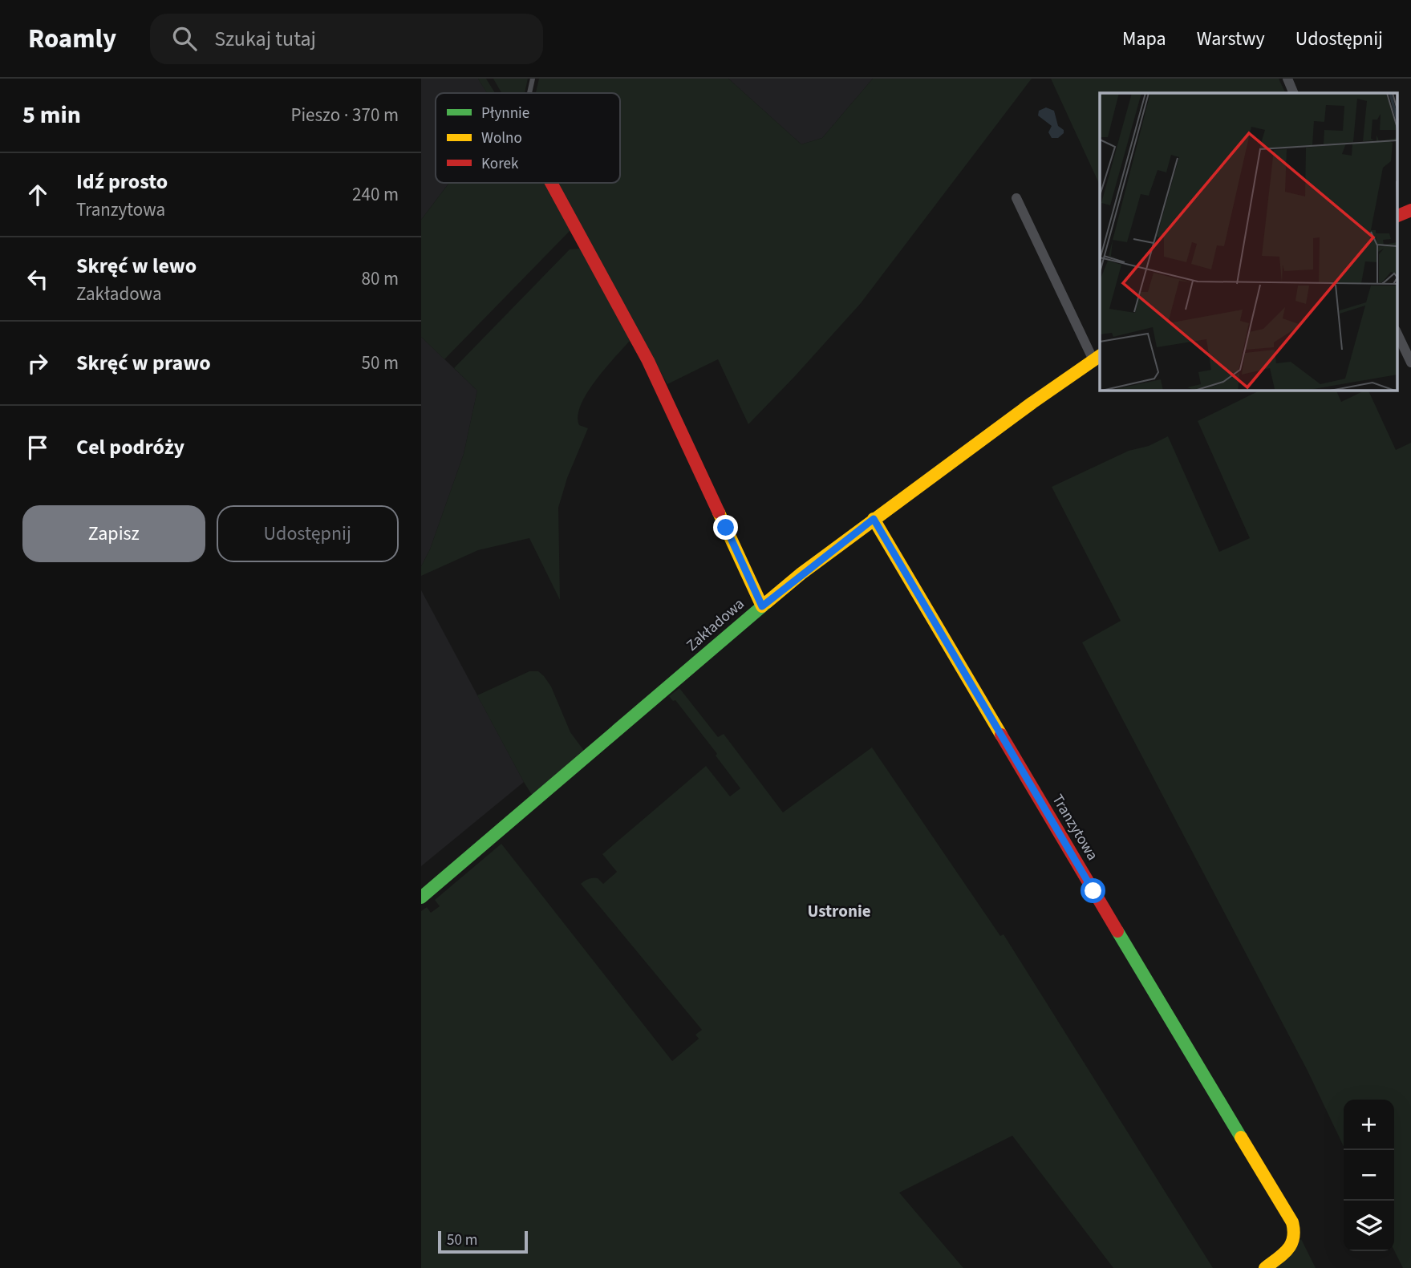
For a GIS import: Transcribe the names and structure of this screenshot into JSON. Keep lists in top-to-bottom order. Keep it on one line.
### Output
{"streets":{"street":["Zakładowa","Tranzytowa"]},"crossings":[["Zakładowa","Tranzytowa"]],"districts":["Ustronie"],"legend":["Płynnie","Wolno","Korek"],"scale_bar":"50 m","page":{"header":"Roamly","search":"Szukaj tutaj","nav":["Mapa","Warstwy","Udostępnij"],"heading":["5 min","Pieszo · 370 m"],"list":[["Idź prosto","Tranzytowa","240 m"],["Skręć w lewo","Zakładowa","80 m"],["Skręć w prawo","50 m"],"Cel podróży"],"buttons":["Zapisz","Udostępnij"],"map_buttons":["+","−"],"scale":"50 m"}}
